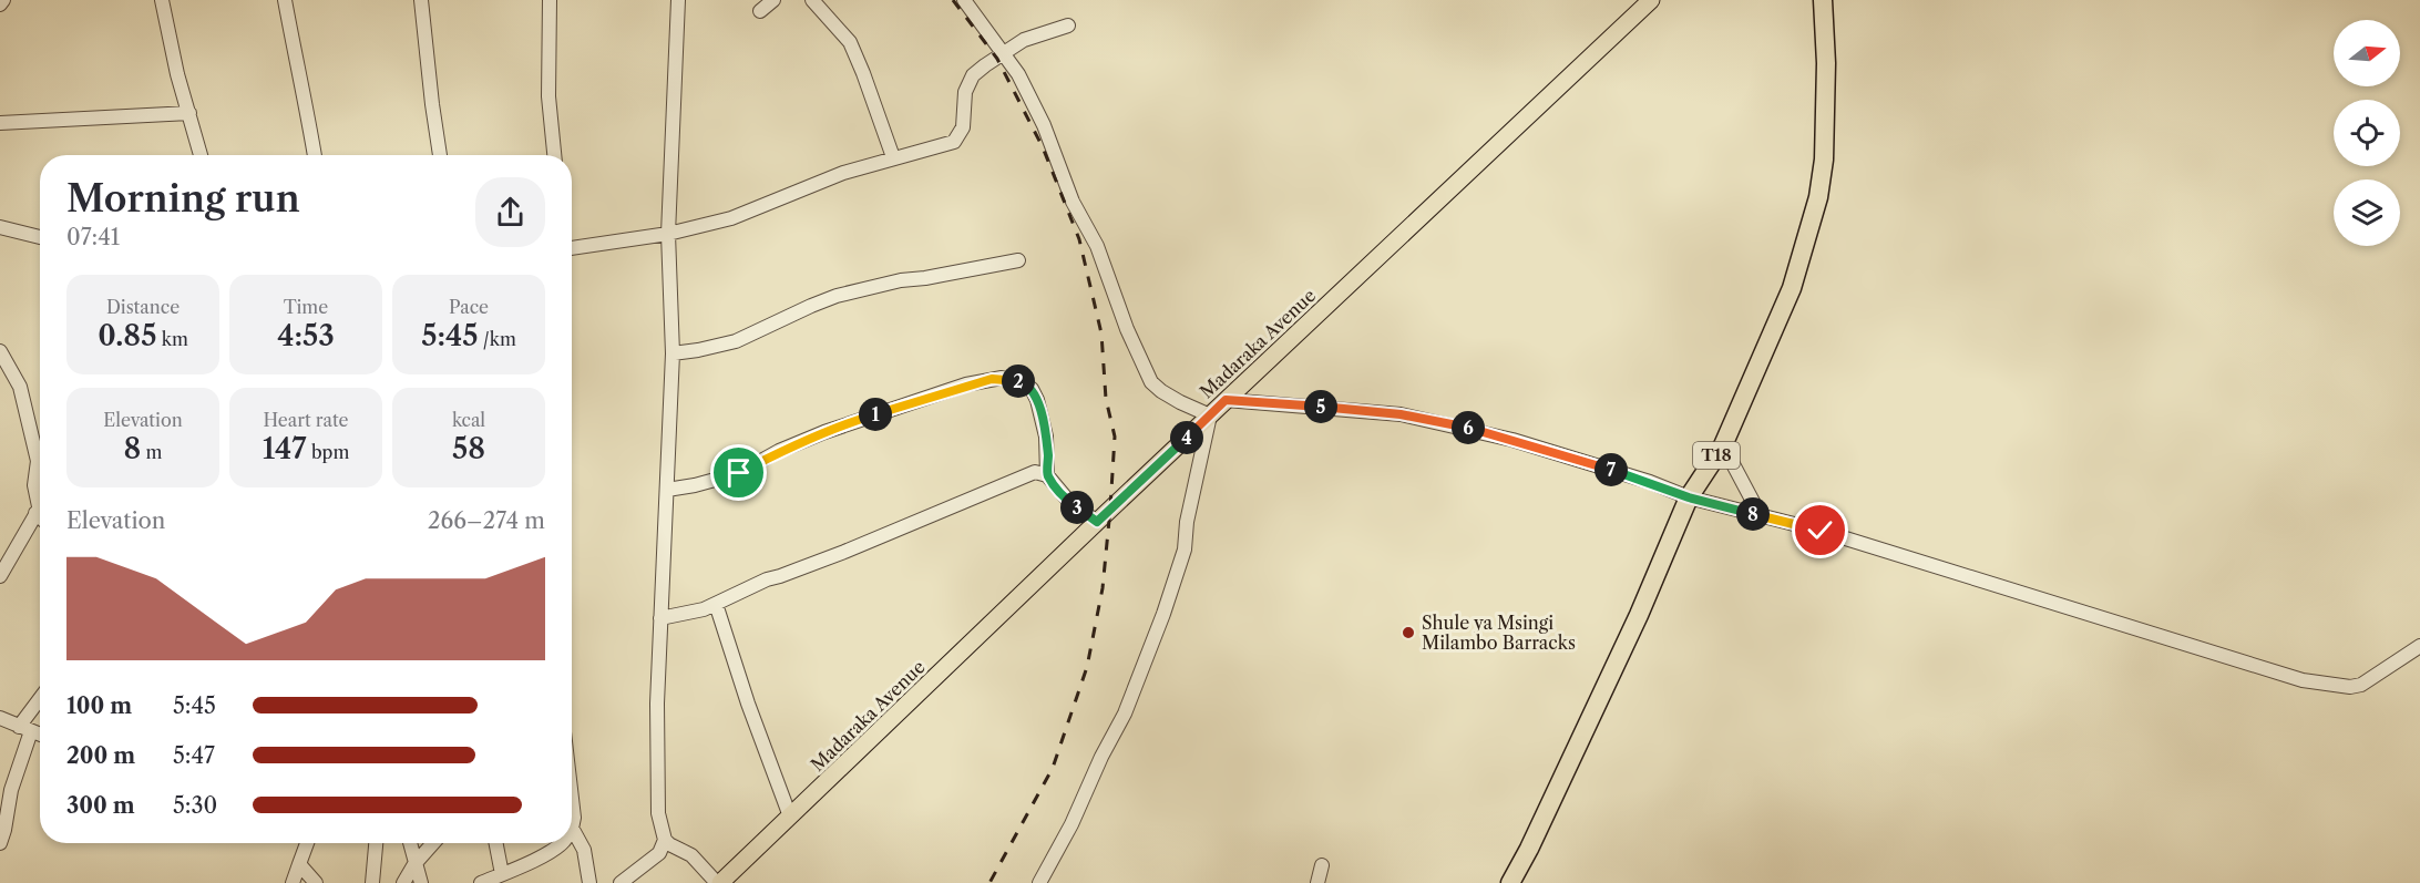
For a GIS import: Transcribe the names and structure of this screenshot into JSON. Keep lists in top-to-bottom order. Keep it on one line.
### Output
{"streets":{"highway":["T18"],"main road":["Madaraka Avenue"]},"places":["Shule ya Msingi Milambo Barracks"],"north":"right","page":{"heading":["Morning run","07:41"],"stats":[["Distance","0.85 km"],["Time","4:53"],["Pace","5:45 /km"],["Elevation","8 m"],["Heart rate","147 bpm"],["kcal","58"]],"pins":["2","5","1","6","4","7","3","8"],"chart":["Elevation","266–274 m"],"list":[{"name":"100 m","note":"5:45"},{"name":"200 m","note":"5:47"},{"name":"300 m","note":"5:30"}]}}
